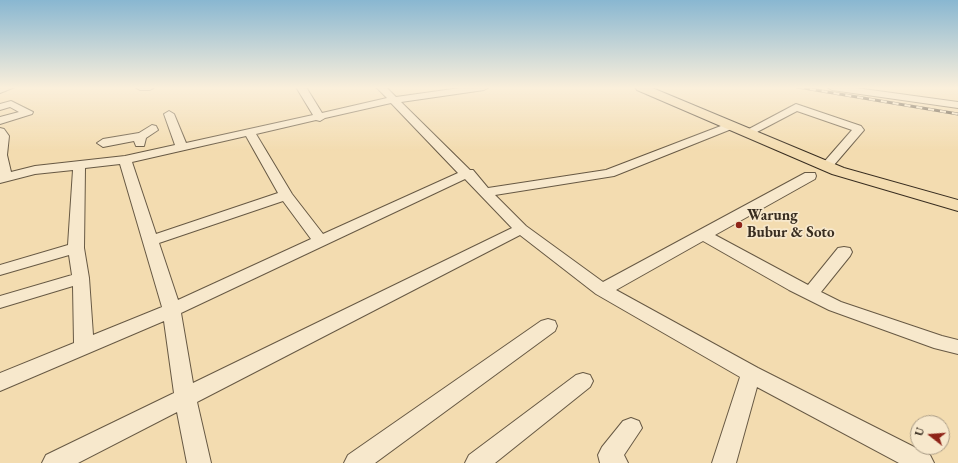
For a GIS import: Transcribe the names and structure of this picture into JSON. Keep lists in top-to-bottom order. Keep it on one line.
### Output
{"places":["Warung Bubur & Soto"],"north":"left"}
